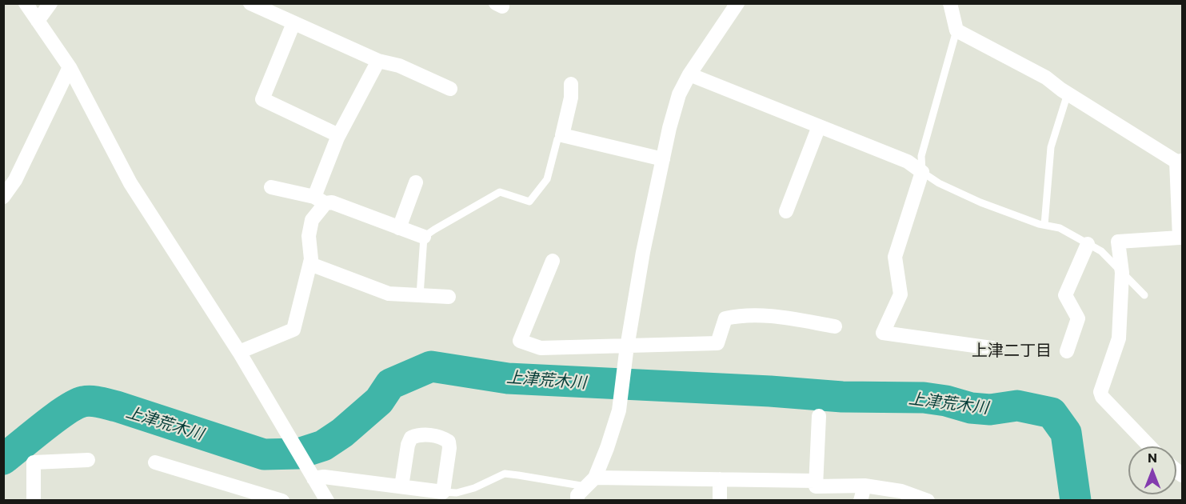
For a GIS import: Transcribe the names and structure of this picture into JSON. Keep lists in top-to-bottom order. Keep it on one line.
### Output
{"districts":["上津二丁目"],"water":["上津荒木川"],"north":"top"}
